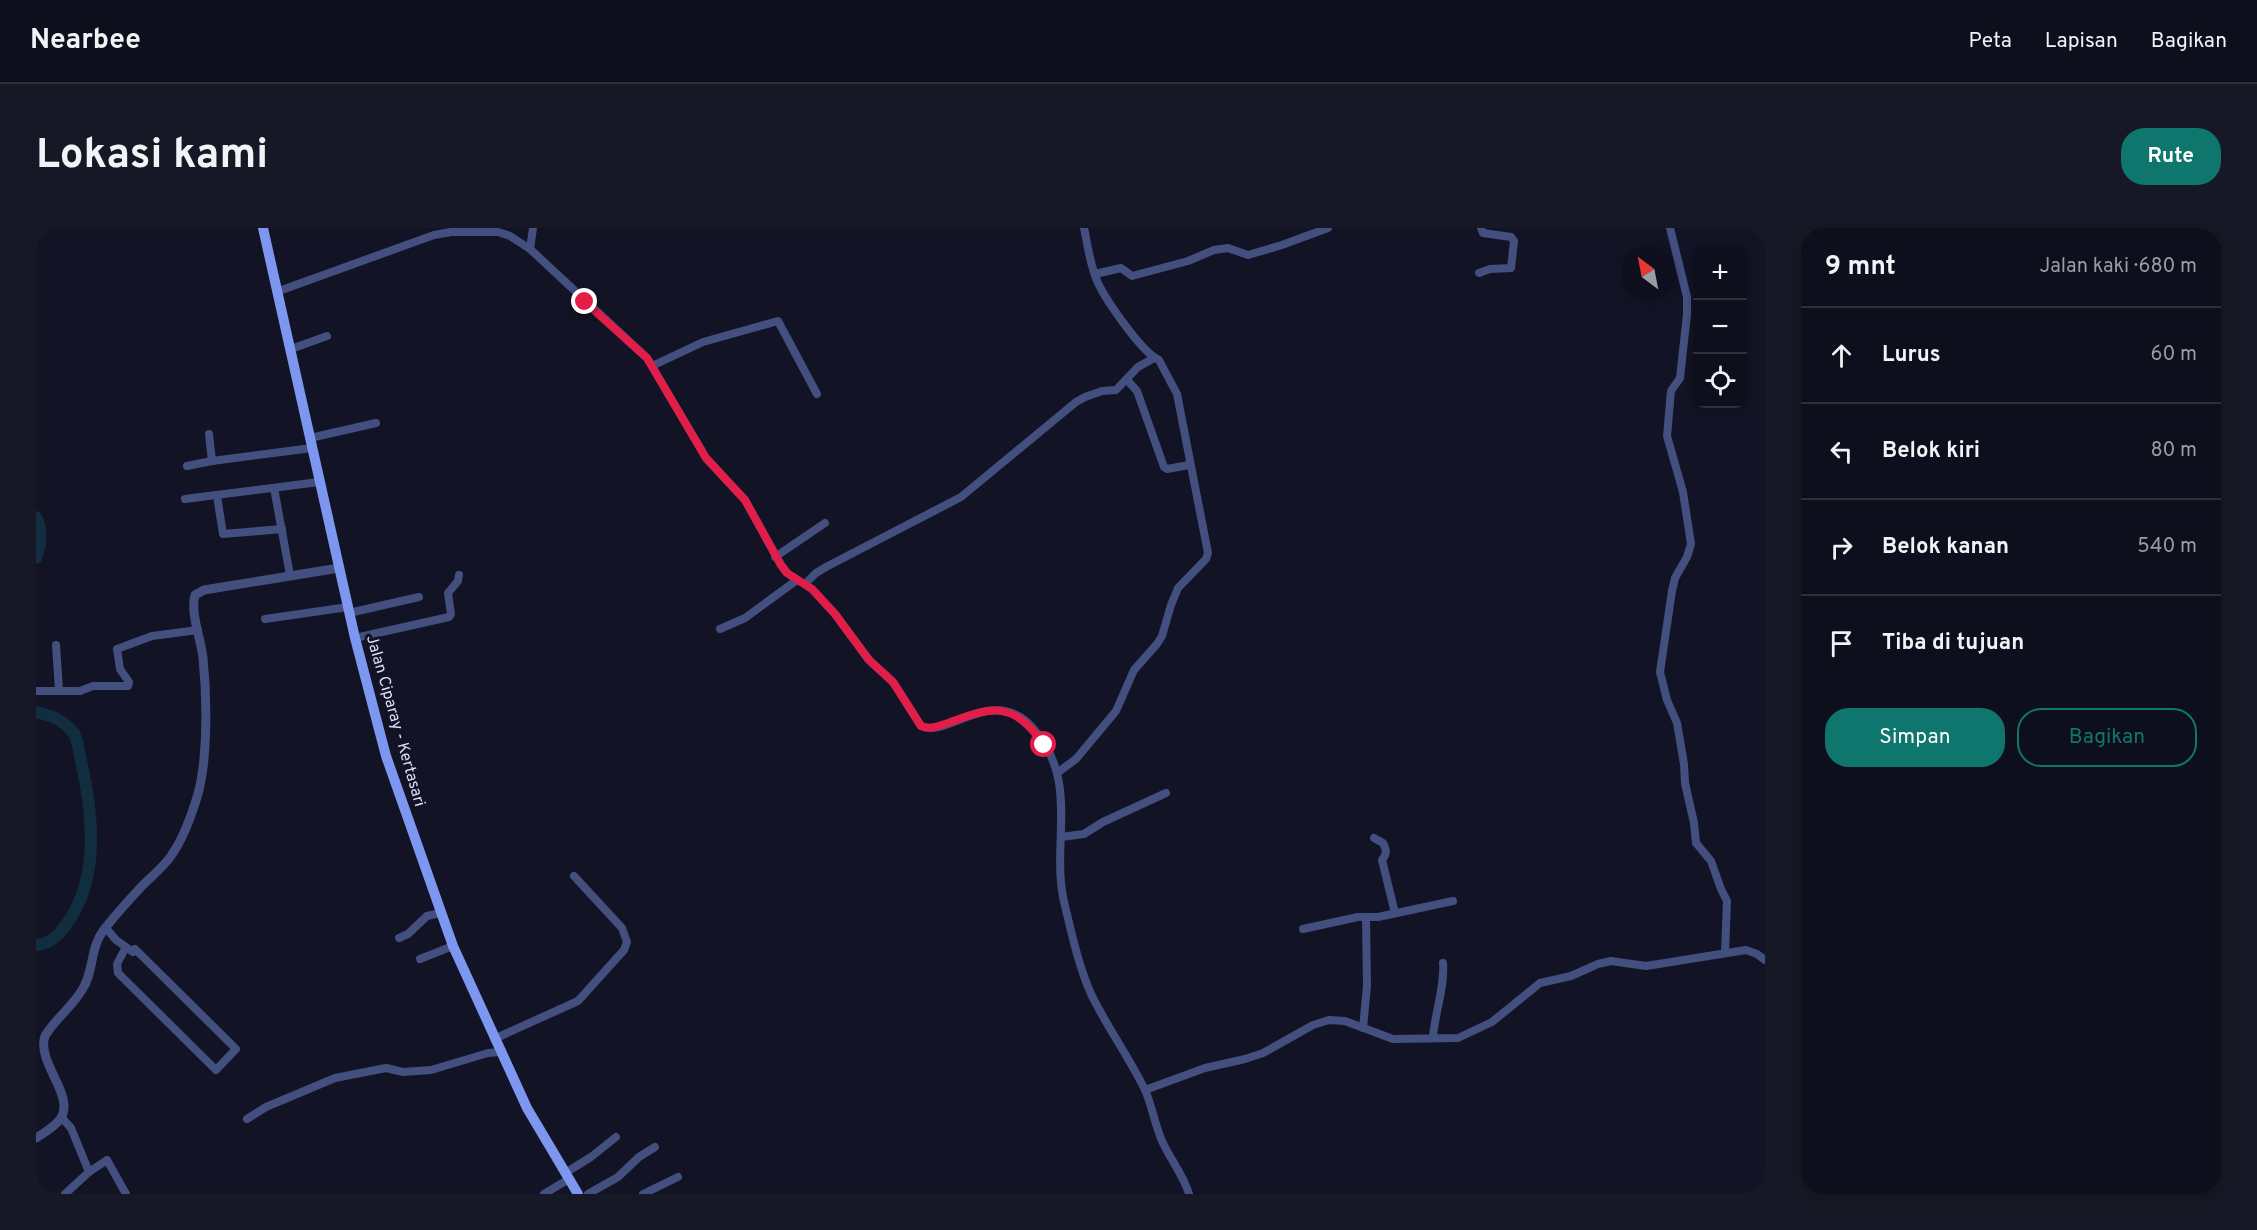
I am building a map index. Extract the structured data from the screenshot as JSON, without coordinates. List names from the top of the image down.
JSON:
{
  "streets": {
    "main road": ["Jalan Ciparay - Kertasari"]
  },
  "north": "top left",
  "page": {
    "header": "Nearbee",
    "nav": ["Peta", "Lapisan", "Bagikan"],
    "buttons": [
      "Rute",
      ["Simpan", "Bagikan"]
    ],
    "title": "Lokasi kami",
    "heading": ["9 mnt", "Jalan kaki · 680 m"],
    "map_buttons": ["+", "−"],
    "list": [
      ["Lurus", "60 m"],
      ["Belok kiri", "80 m"],
      ["Belok kanan", "540 m"],
      "Tiba di tujuan"
    ]
  }
}
